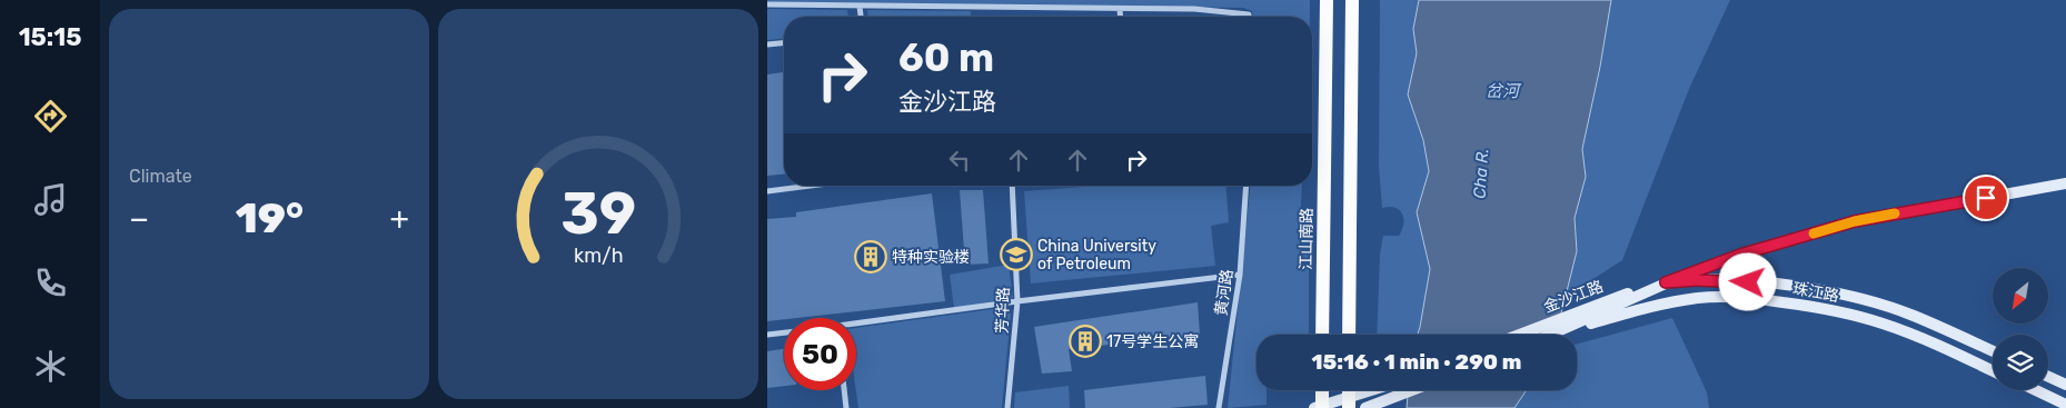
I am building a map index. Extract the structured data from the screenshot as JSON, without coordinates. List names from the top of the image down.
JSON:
{
  "streets": {
    "main road": ["江山南路", "珠江路", "金沙江路"],
    "street": ["黄河路", "芳华路"]
  },
  "crossings": [
    ["珠江路", "金沙江路"]
  ],
  "water": ["岔河", "Cha R."],
  "places": {
    "school or university": ["China University of Petroleum"],
    "building": ["特种实验楼", "17号学生公寓"]
  },
  "north": "bottom left",
  "page": {
    "tabs": "15:15",
    "tile": "Climate",
    "turn": ["60 m", "金沙江路"],
    "heat": ["−", "19°", "+"],
    "limit": "50",
    "trip": "15:16 · 1 min · 290 m",
    "gauge": ["39", "km/h"]
  }
}
